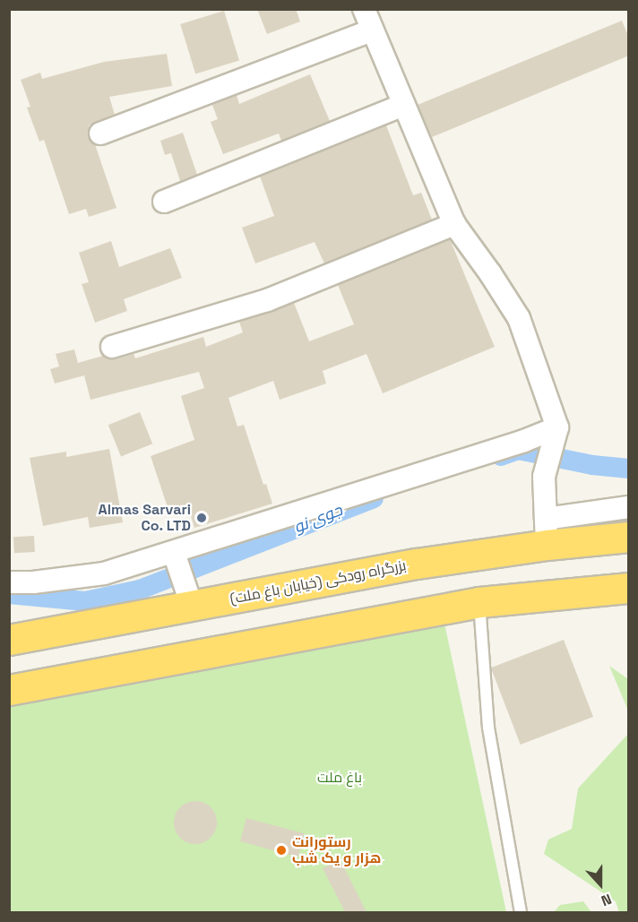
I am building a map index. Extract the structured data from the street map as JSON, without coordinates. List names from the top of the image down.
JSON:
{
  "streets": {
    "highway": ["بزرگراه رودکی (خیابان باغ ملت)"]
  },
  "water": ["جوی نو"],
  "parks": ["باغ ملت"],
  "places": ["Almas Sarvari Co. LTD", "رستورانت هزار و یک شب"],
  "north": "bottom"
}
